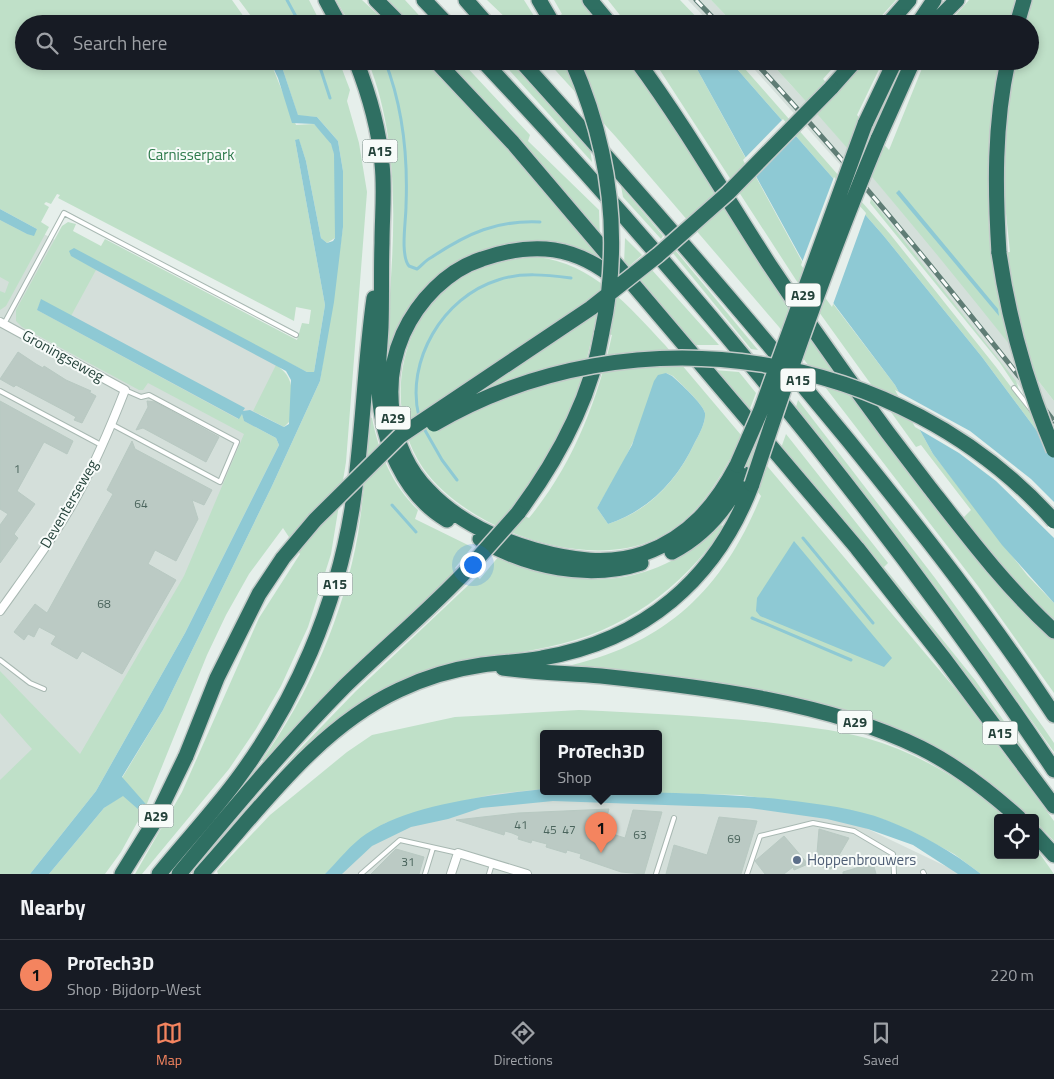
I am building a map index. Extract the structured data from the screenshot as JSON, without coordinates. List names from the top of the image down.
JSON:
{
  "streets": {
    "highway": ["A15", "A29"],
    "street": ["Groningseweg", "Deventerseweg"]
  },
  "crossings": [
    ["A15", "A29"],
    ["Groningseweg", "Deventerseweg"]
  ],
  "parks": ["Carnisserpark"],
  "places": ["Hoppenbrouwers"],
  "house_numbers": [
    "1",
    "64",
    "68",
    "41",
    "45",
    "47",
    "63",
    "69",
    "31"
  ],
  "page": {
    "search": "Search here",
    "popup": ["ProTech3D", "Shop"],
    "pins": "1",
    "heading": "Nearby",
    "list": [
      {
        "mark": "1",
        "name": "ProTech3D",
        "note": "Shop · Bijdorp-West",
        "value": "220 m"
      }
    ],
    "nav": ["Map", "Directions", "Saved"]
  }
}
